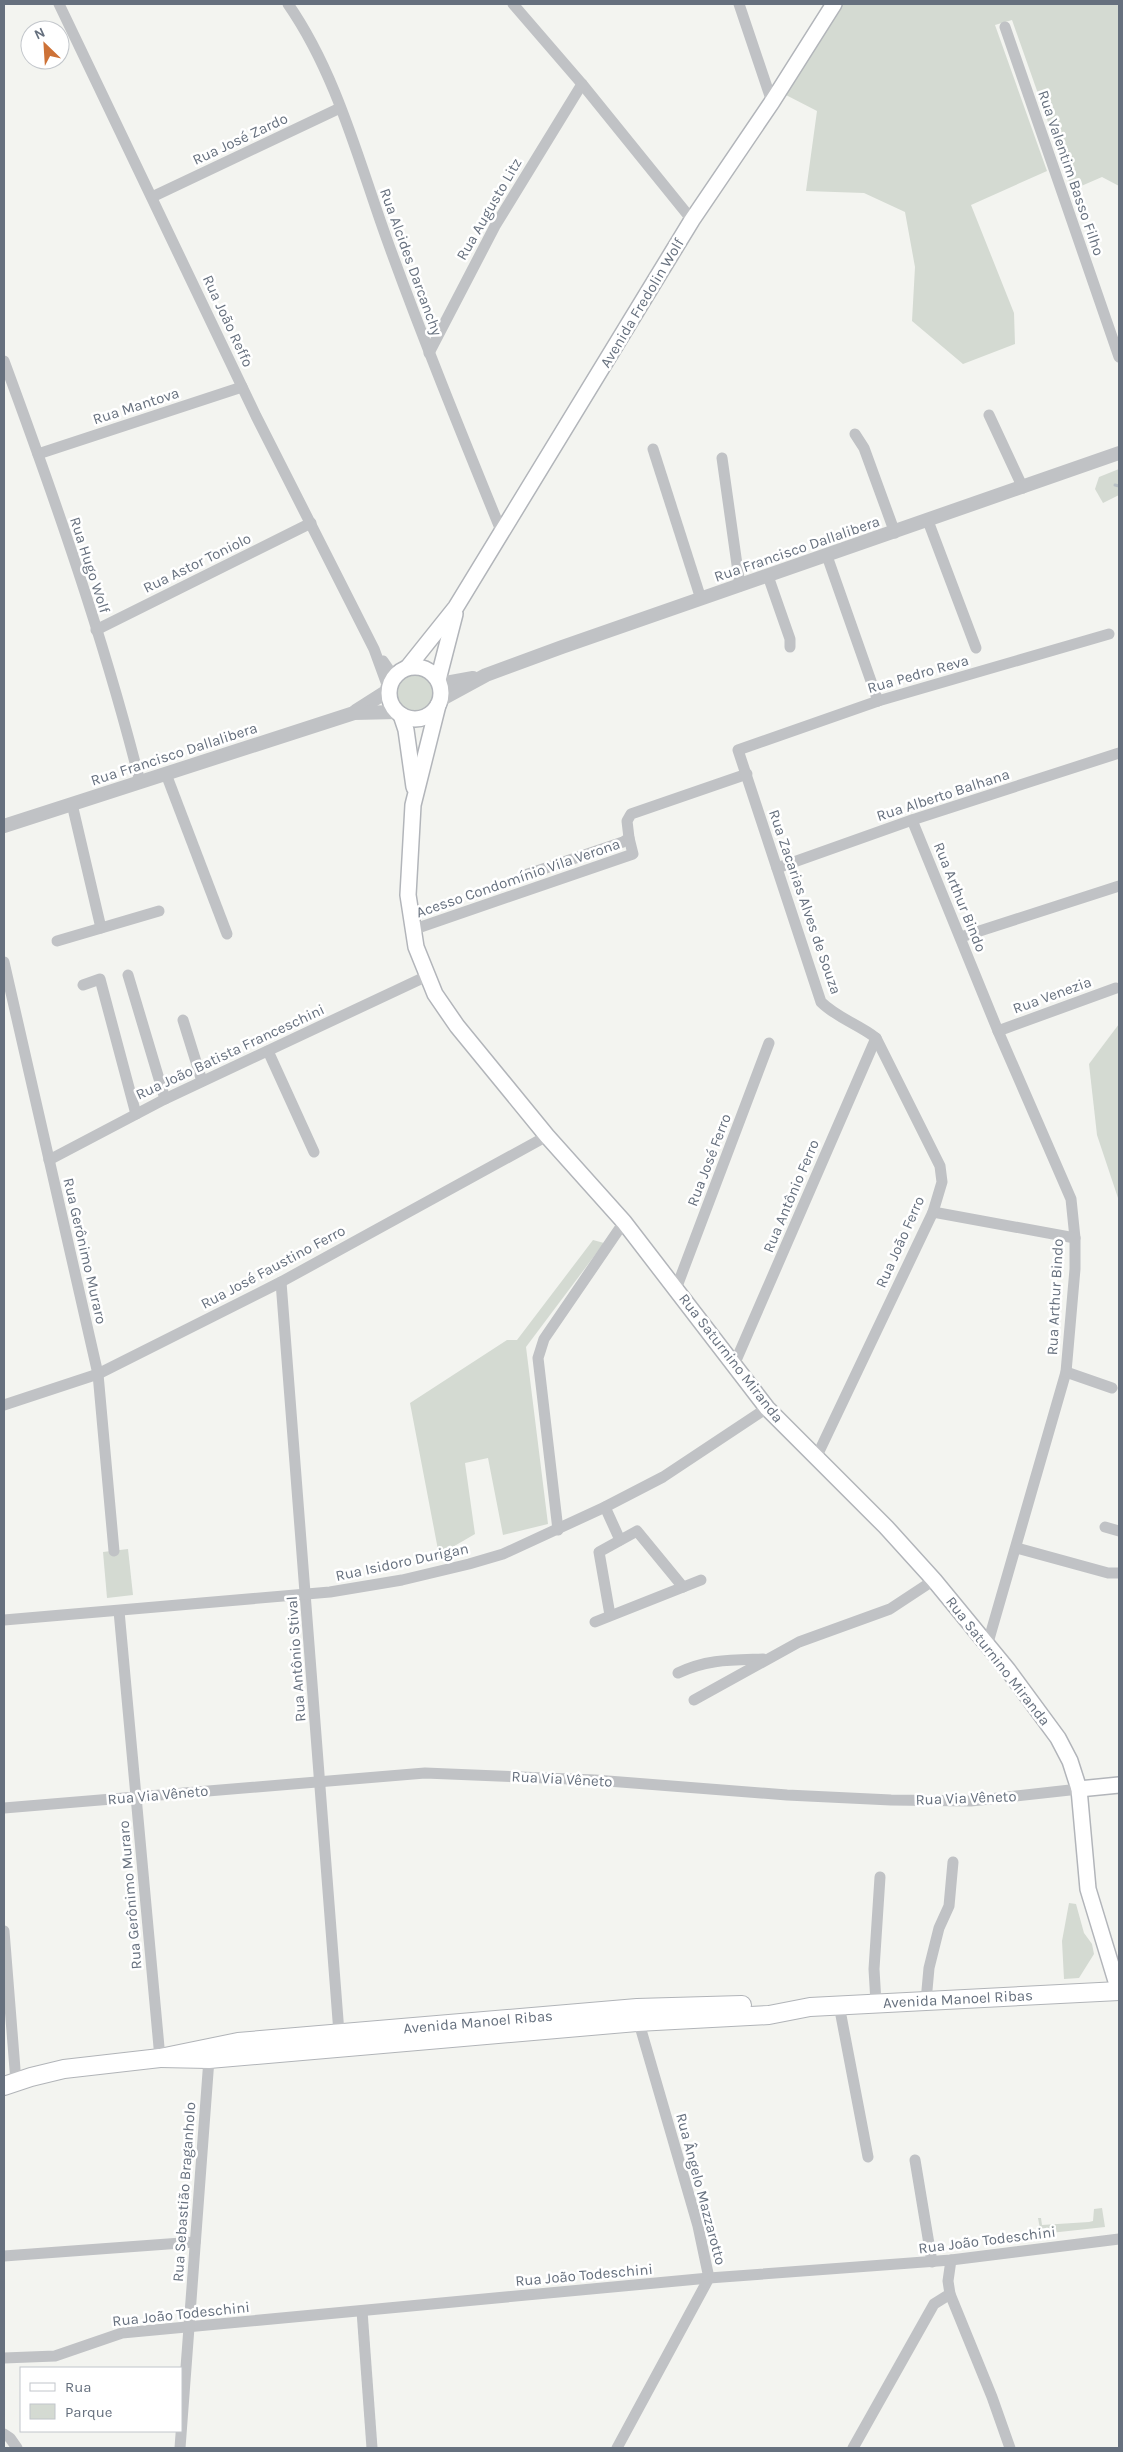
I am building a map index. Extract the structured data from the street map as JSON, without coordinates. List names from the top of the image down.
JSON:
{
  "streets": {
    "main road": [
      "Avenida Fredolin Wolf",
      "Rua Saturnino Miranda",
      "Rua Via Vêneto",
      "Avenida Manoel Ribas"
    ],
    "street": [
      "Rua José Zardo",
      "Rua Valentim Basso Filho",
      "Rua Augusto Litz",
      "Rua Alcides Darcanchy",
      "Rua João Reffo",
      "Rua Mantova",
      "Rua Francisco Dallalibera",
      "Rua Astor Toniolo",
      "Rua Hugo Wolf",
      "Rua Pedro Reva",
      "Rua Alberto Balhana",
      "Acesso Condomínio Vila Verona",
      "Rua Arthur Bindo",
      "Rua Zacarias Alves de Souza",
      "Rua Venezia",
      "Rua João Batista Franceschini",
      "Rua José Ferro",
      "Rua Antônio Ferro",
      "Rua João Ferro",
      "Rua Gerônimo Muraro",
      "Rua José Faustino Ferro",
      "Rua Isidoro Durigan",
      "Rua Antônio Stival",
      "Rua Ângelo Mazzarotto",
      "Rua Sebastião Braganholo",
      "Rua João Todeschini"
    ]
  },
  "crossings": [
    ["Rua José Zardo", "Rua Alcides Darcanchy"],
    ["Rua José Zardo", "Rua João Reffo"],
    ["Rua Augusto Litz", "Rua Alcides Darcanchy"],
    ["Rua Alcides Darcanchy", "Avenida Fredolin Wolf"],
    ["Avenida Fredolin Wolf", "Rua João Reffo"],
    ["Avenida Fredolin Wolf", "Rua Francisco Dallalibera"],
    ["Avenida Fredolin Wolf", "Rua Saturnino Miranda"],
    ["Rua João Reffo", "Rua Mantova"],
    ["Rua João Reffo", "Rua Francisco Dallalibera"],
    ["Rua João Reffo", "Rua Astor Toniolo"],
    ["Rua João Reffo", "Rua Saturnino Miranda"],
    ["Rua Mantova", "Rua Hugo Wolf"],
    ["Rua Francisco Dallalibera", "Rua Hugo Wolf"],
    ["Rua Francisco Dallalibera", "Rua Saturnino Miranda"],
    ["Rua Astor Toniolo", "Rua Hugo Wolf"],
    ["Rua Pedro Reva", "Rua Zacarias Alves de Souza"],
    ["Rua Alberto Balhana", "Rua Arthur Bindo"],
    ["Rua Alberto Balhana", "Rua Zacarias Alves de Souza"],
    ["Acesso Condomínio Vila Verona", "Rua Saturnino Miranda"],
    ["Rua Arthur Bindo", "Rua Venezia"],
    ["Rua Arthur Bindo", "Rua Saturnino Miranda"],
    ["Rua Zacarias Alves de Souza", "Rua Antônio Ferro"],
    ["Rua Zacarias Alves de Souza", "Rua João Ferro"],
    ["Rua João Batista Franceschini", "Rua Gerônimo Muraro"],
    ["Rua João Batista Franceschini", "Rua Saturnino Miranda"],
    ["Rua José Ferro", "Rua Saturnino Miranda"],
    ["Rua Antônio Ferro", "Rua João Ferro"],
    ["Rua Antônio Ferro", "Rua Saturnino Miranda"],
    ["Rua João Ferro", "Rua Saturnino Miranda"],
    ["Rua Gerônimo Muraro", "Rua José Faustino Ferro"],
    ["Rua Gerônimo Muraro", "Rua Isidoro Durigan"],
    ["Rua Gerônimo Muraro", "Rua Via Vêneto"],
    ["Rua Gerônimo Muraro", "Avenida Manoel Ribas"],
    ["Rua José Faustino Ferro", "Rua Saturnino Miranda"],
    ["Rua José Faustino Ferro", "Rua Antônio Stival"],
    ["Rua Saturnino Miranda", "Rua Isidoro Durigan"],
    ["Rua Saturnino Miranda", "Rua Via Vêneto"],
    ["Rua Saturnino Miranda", "Avenida Manoel Ribas"],
    ["Rua Isidoro Durigan", "Rua Antônio Stival"],
    ["Rua Antônio Stival", "Rua Via Vêneto"],
    ["Rua Antônio Stival", "Avenida Manoel Ribas"],
    ["Avenida Manoel Ribas", "Rua Ângelo Mazzarotto"],
    ["Avenida Manoel Ribas", "Rua Sebastião Braganholo"],
    ["Rua Ângelo Mazzarotto", "Rua João Todeschini"],
    ["Rua Sebastião Braganholo", "Rua João Todeschini"]
  ],
  "legend": ["Rua", "Parque"],
  "north": "top left"
}
